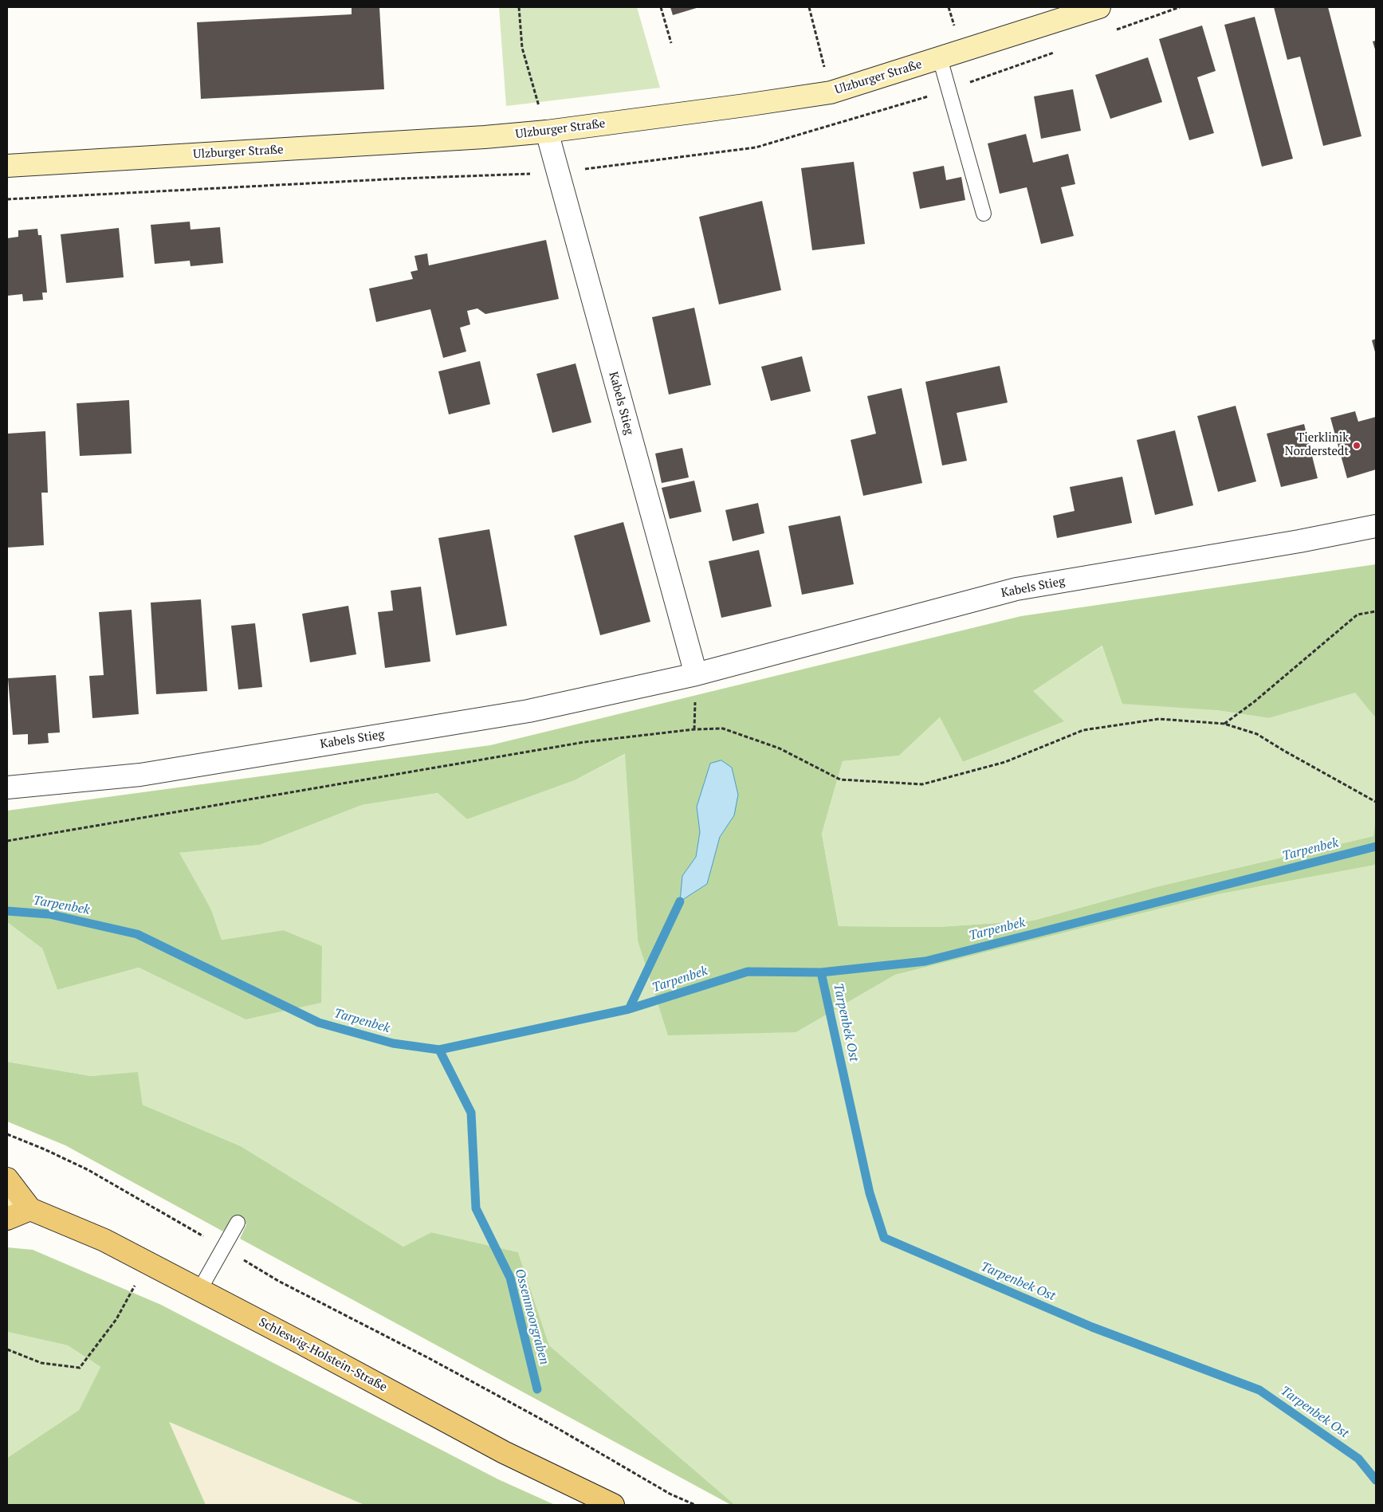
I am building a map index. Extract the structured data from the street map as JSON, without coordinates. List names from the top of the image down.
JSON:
{
  "streets": {
    "main road": ["Ulzburger Straße", "Schleswig-Holstein-Straße"],
    "street": ["Kabels Stieg"]
  },
  "crossings": [
    ["Ulzburger Straße", "Kabels Stieg"]
  ],
  "water": ["Tarpenbek", "Tarpenbek Ost", "Ossenmoorgraben"],
  "places": ["Tierklinik Norderstedt"]
}
